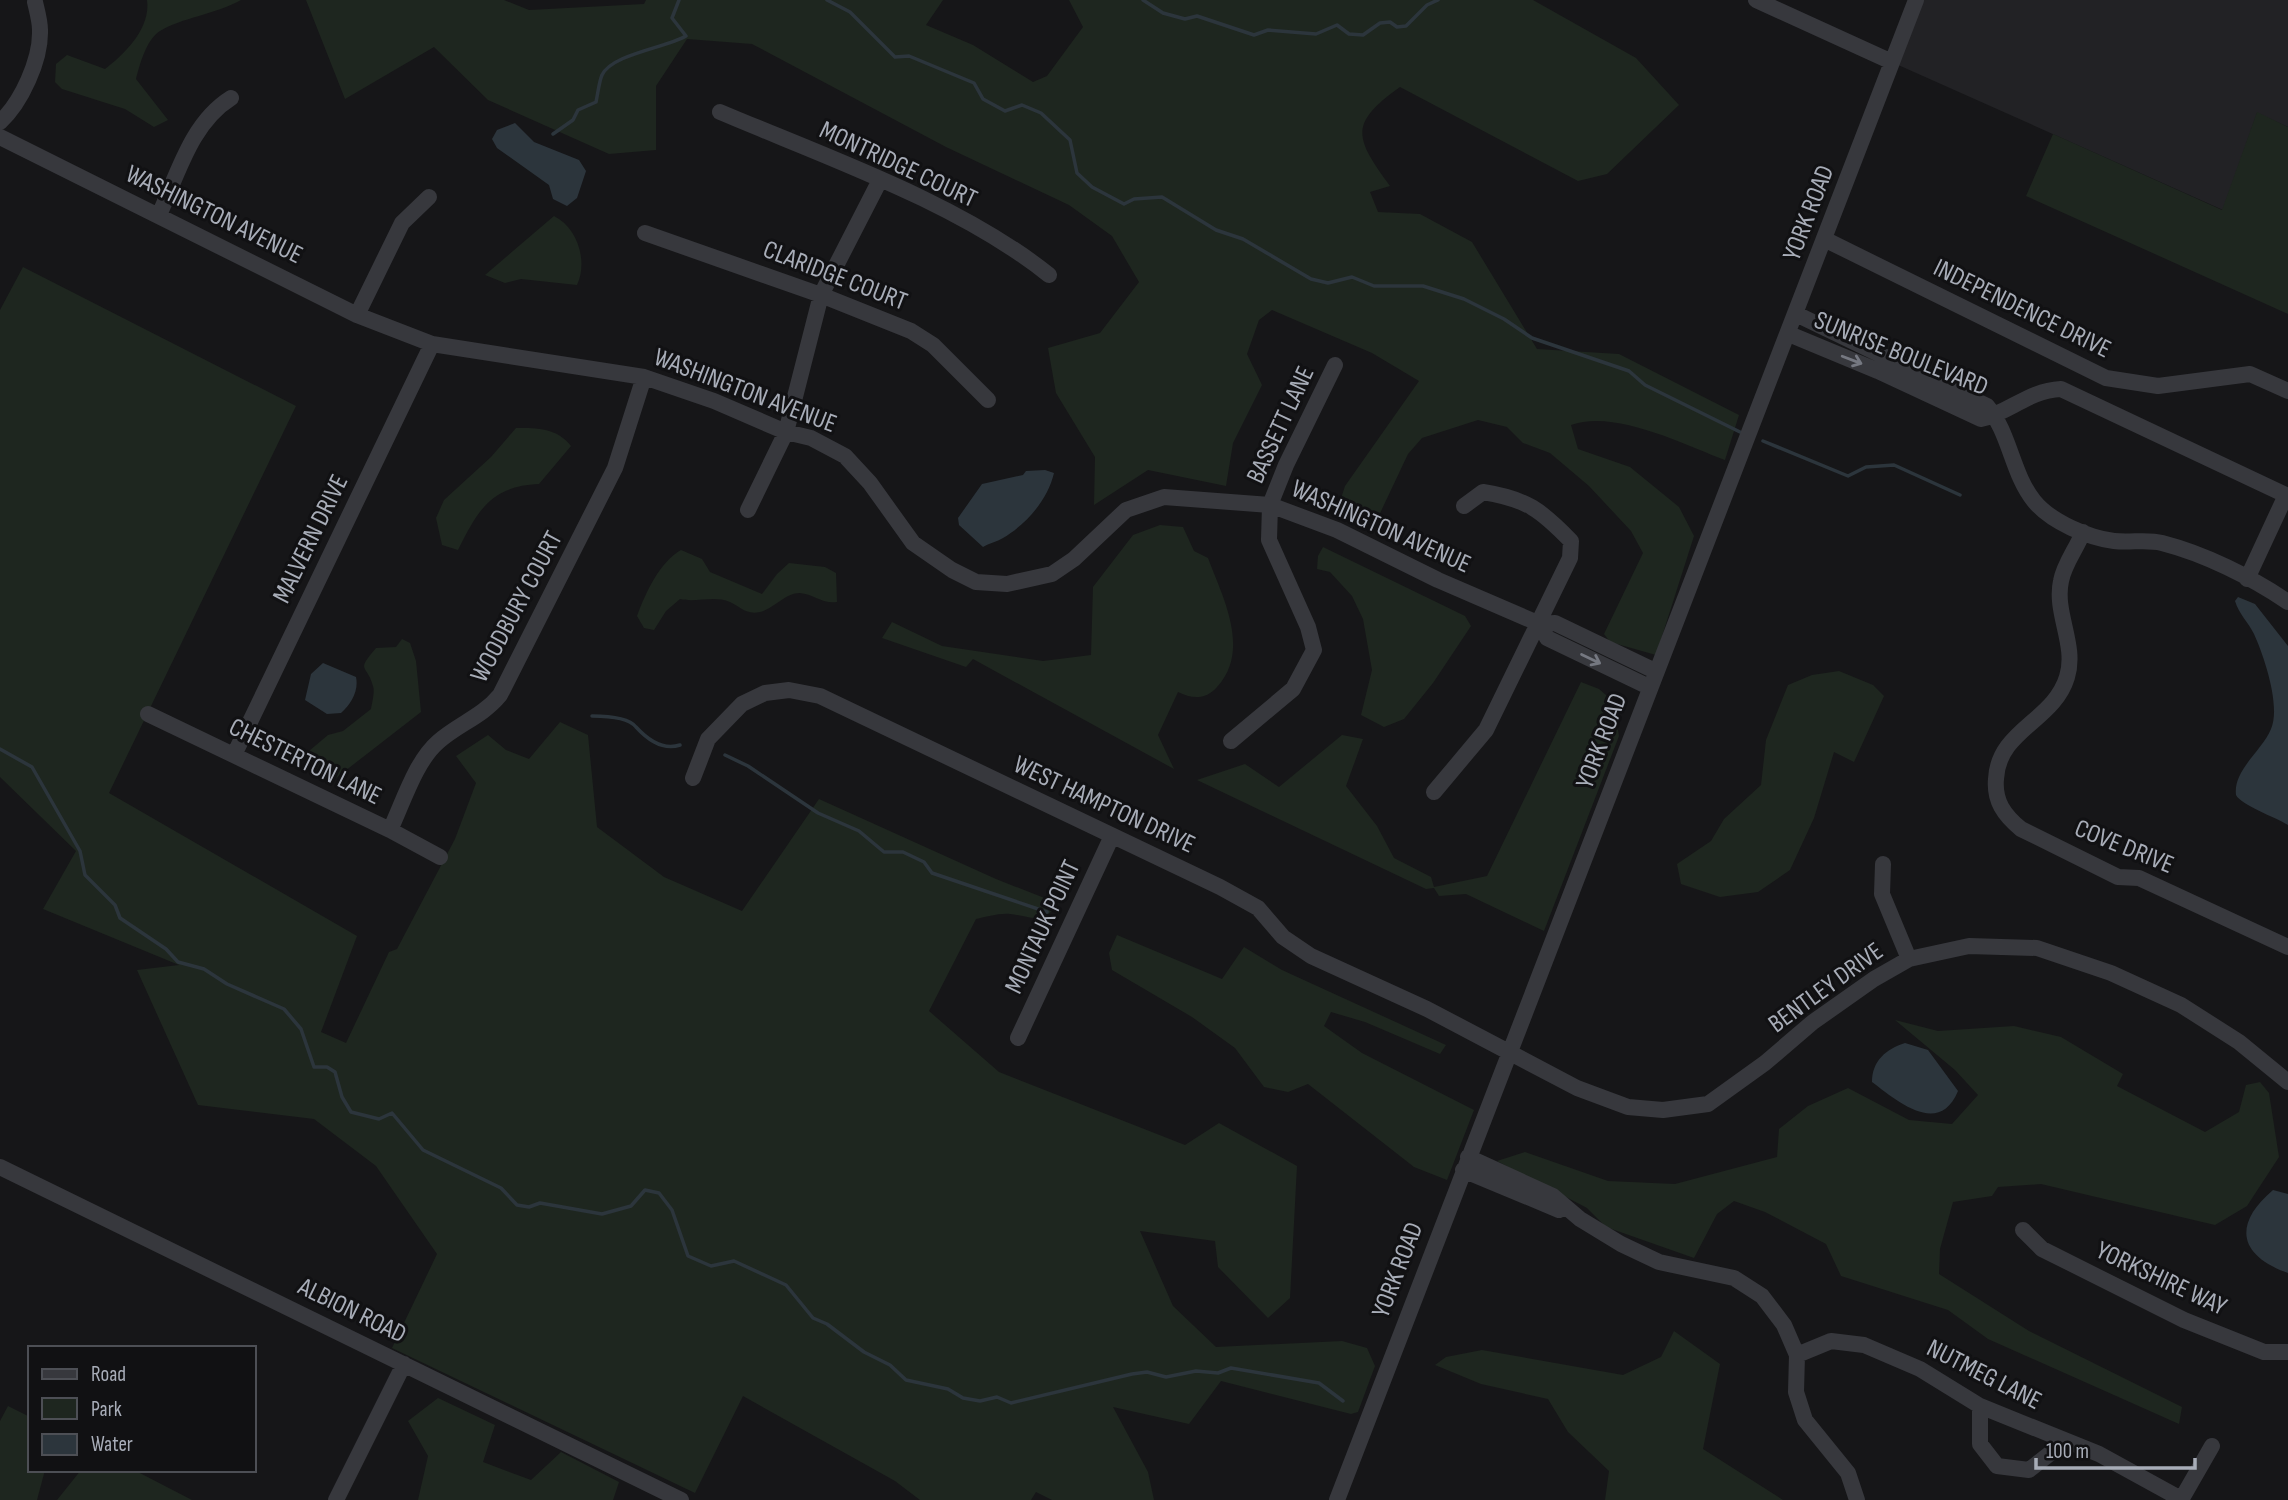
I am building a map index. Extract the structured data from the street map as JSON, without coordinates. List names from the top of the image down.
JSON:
{
  "streets": {
    "street": [
      "MONTRIDGE COURT",
      "YORK ROAD",
      "WASHINGTON AVENUE",
      "CLARIDGE COURT",
      "INDEPENDENCE DRIVE",
      "SUNRISE BOULEVARD",
      "BASSETT LANE",
      "MALVERN DRIVE",
      "WOODBURY COURT",
      "CHESTERTON LANE",
      "WEST HAMPTON DRIVE",
      "COVE DRIVE",
      "MONTAUK POINT",
      "BENTLEY DRIVE",
      "YORKSHIRE WAY",
      "ALBION ROAD",
      "NUTMEG LANE"
    ]
  },
  "crossings": [
    ["YORK ROAD", "WASHINGTON AVENUE"],
    ["YORK ROAD", "INDEPENDENCE DRIVE"],
    ["YORK ROAD", "SUNRISE BOULEVARD"],
    ["YORK ROAD", "WEST HAMPTON DRIVE"],
    ["YORK ROAD", "BENTLEY DRIVE"],
    ["WASHINGTON AVENUE", "BASSETT LANE"],
    ["WASHINGTON AVENUE", "MALVERN DRIVE"],
    ["WASHINGTON AVENUE", "WOODBURY COURT"],
    ["SUNRISE BOULEVARD", "COVE DRIVE"],
    ["MALVERN DRIVE", "CHESTERTON LANE"],
    ["WOODBURY COURT", "CHESTERTON LANE"],
    ["WEST HAMPTON DRIVE", "MONTAUK POINT"],
    ["WEST HAMPTON DRIVE", "BENTLEY DRIVE"]
  ],
  "legend": ["Road", "Park", "Water"],
  "scale_bar": "100 m"
}
